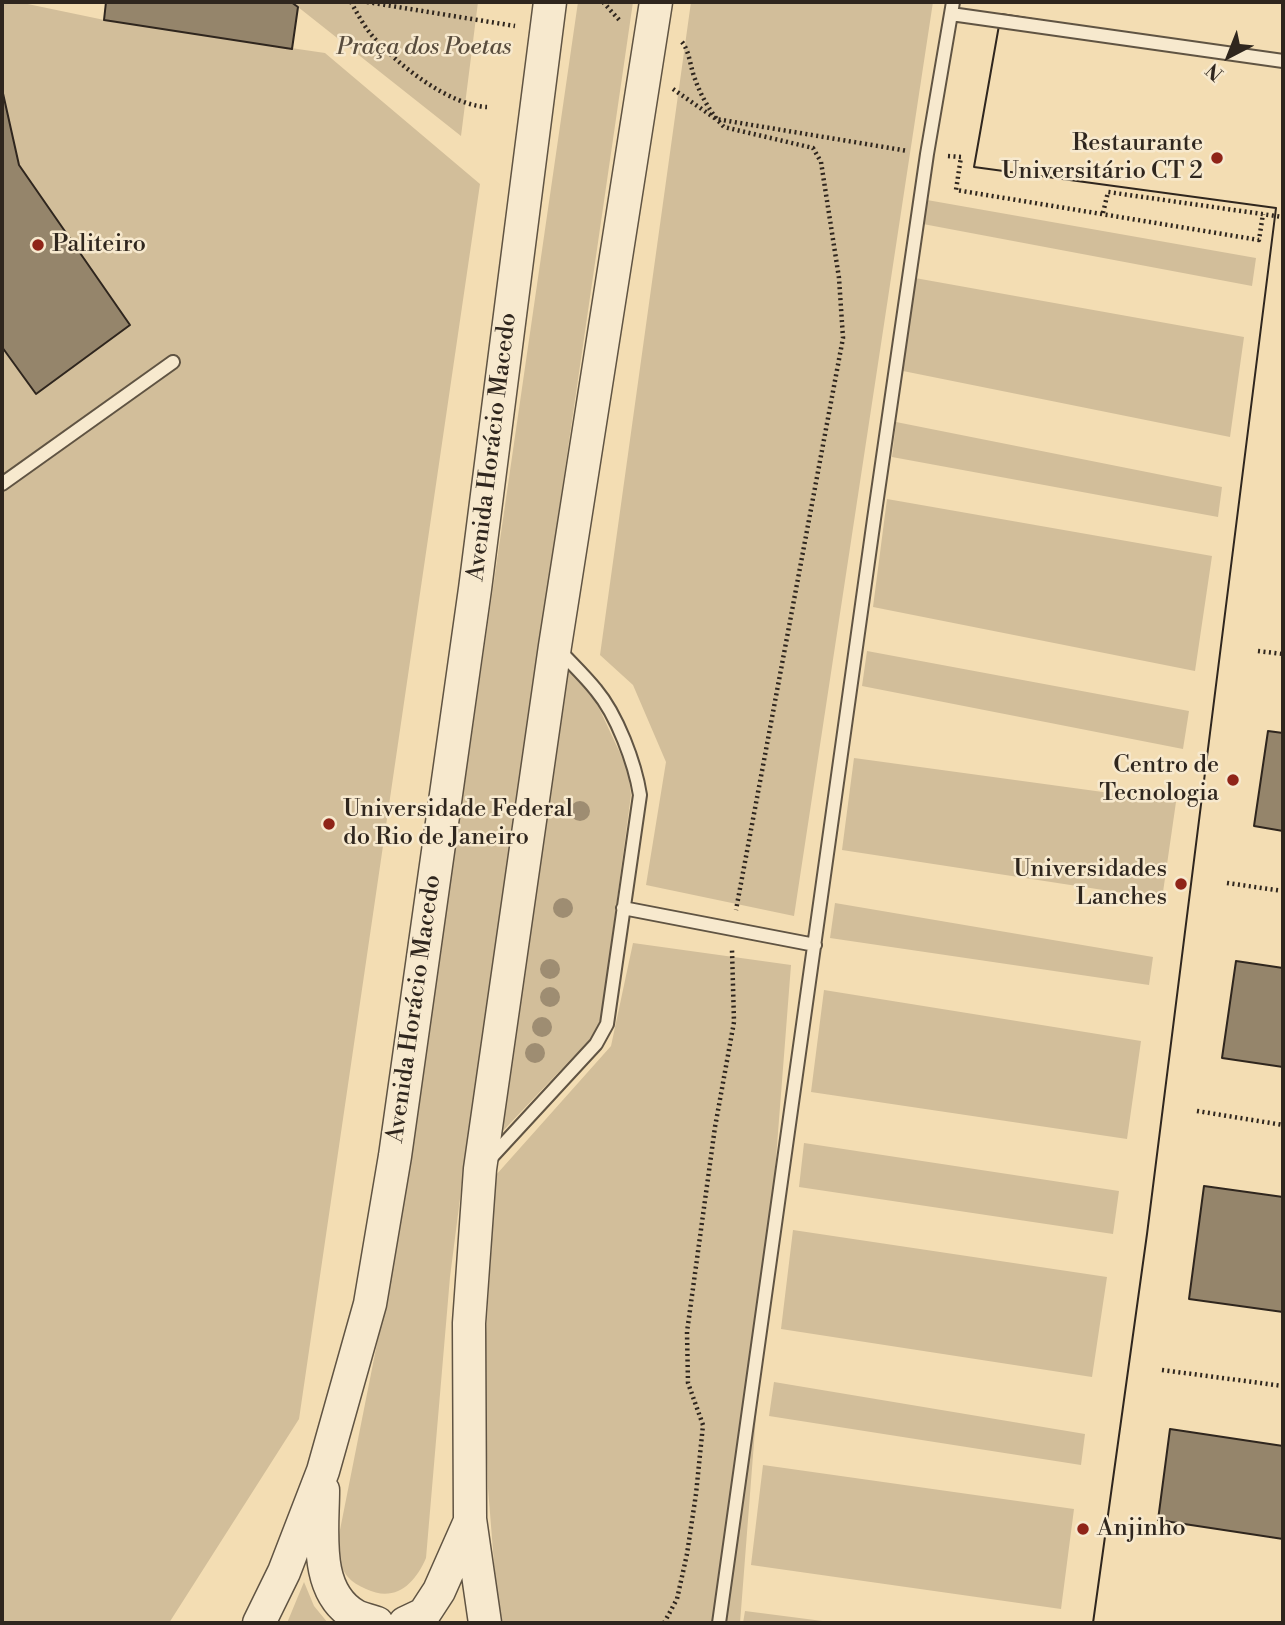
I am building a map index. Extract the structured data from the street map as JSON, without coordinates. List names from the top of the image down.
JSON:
{
  "streets": {
    "street": ["Avenida Horácio Macedo"]
  },
  "parks": ["Praça dos Poetas"],
  "places": [
    "Restaurante Universitário CT 2",
    "Paliteiro",
    "Centro de Tecnologia",
    "Universidade Federal do Rio de Janeiro",
    "Universidades Lanches",
    "Anjinho"
  ],
  "north": "bottom left"
}
